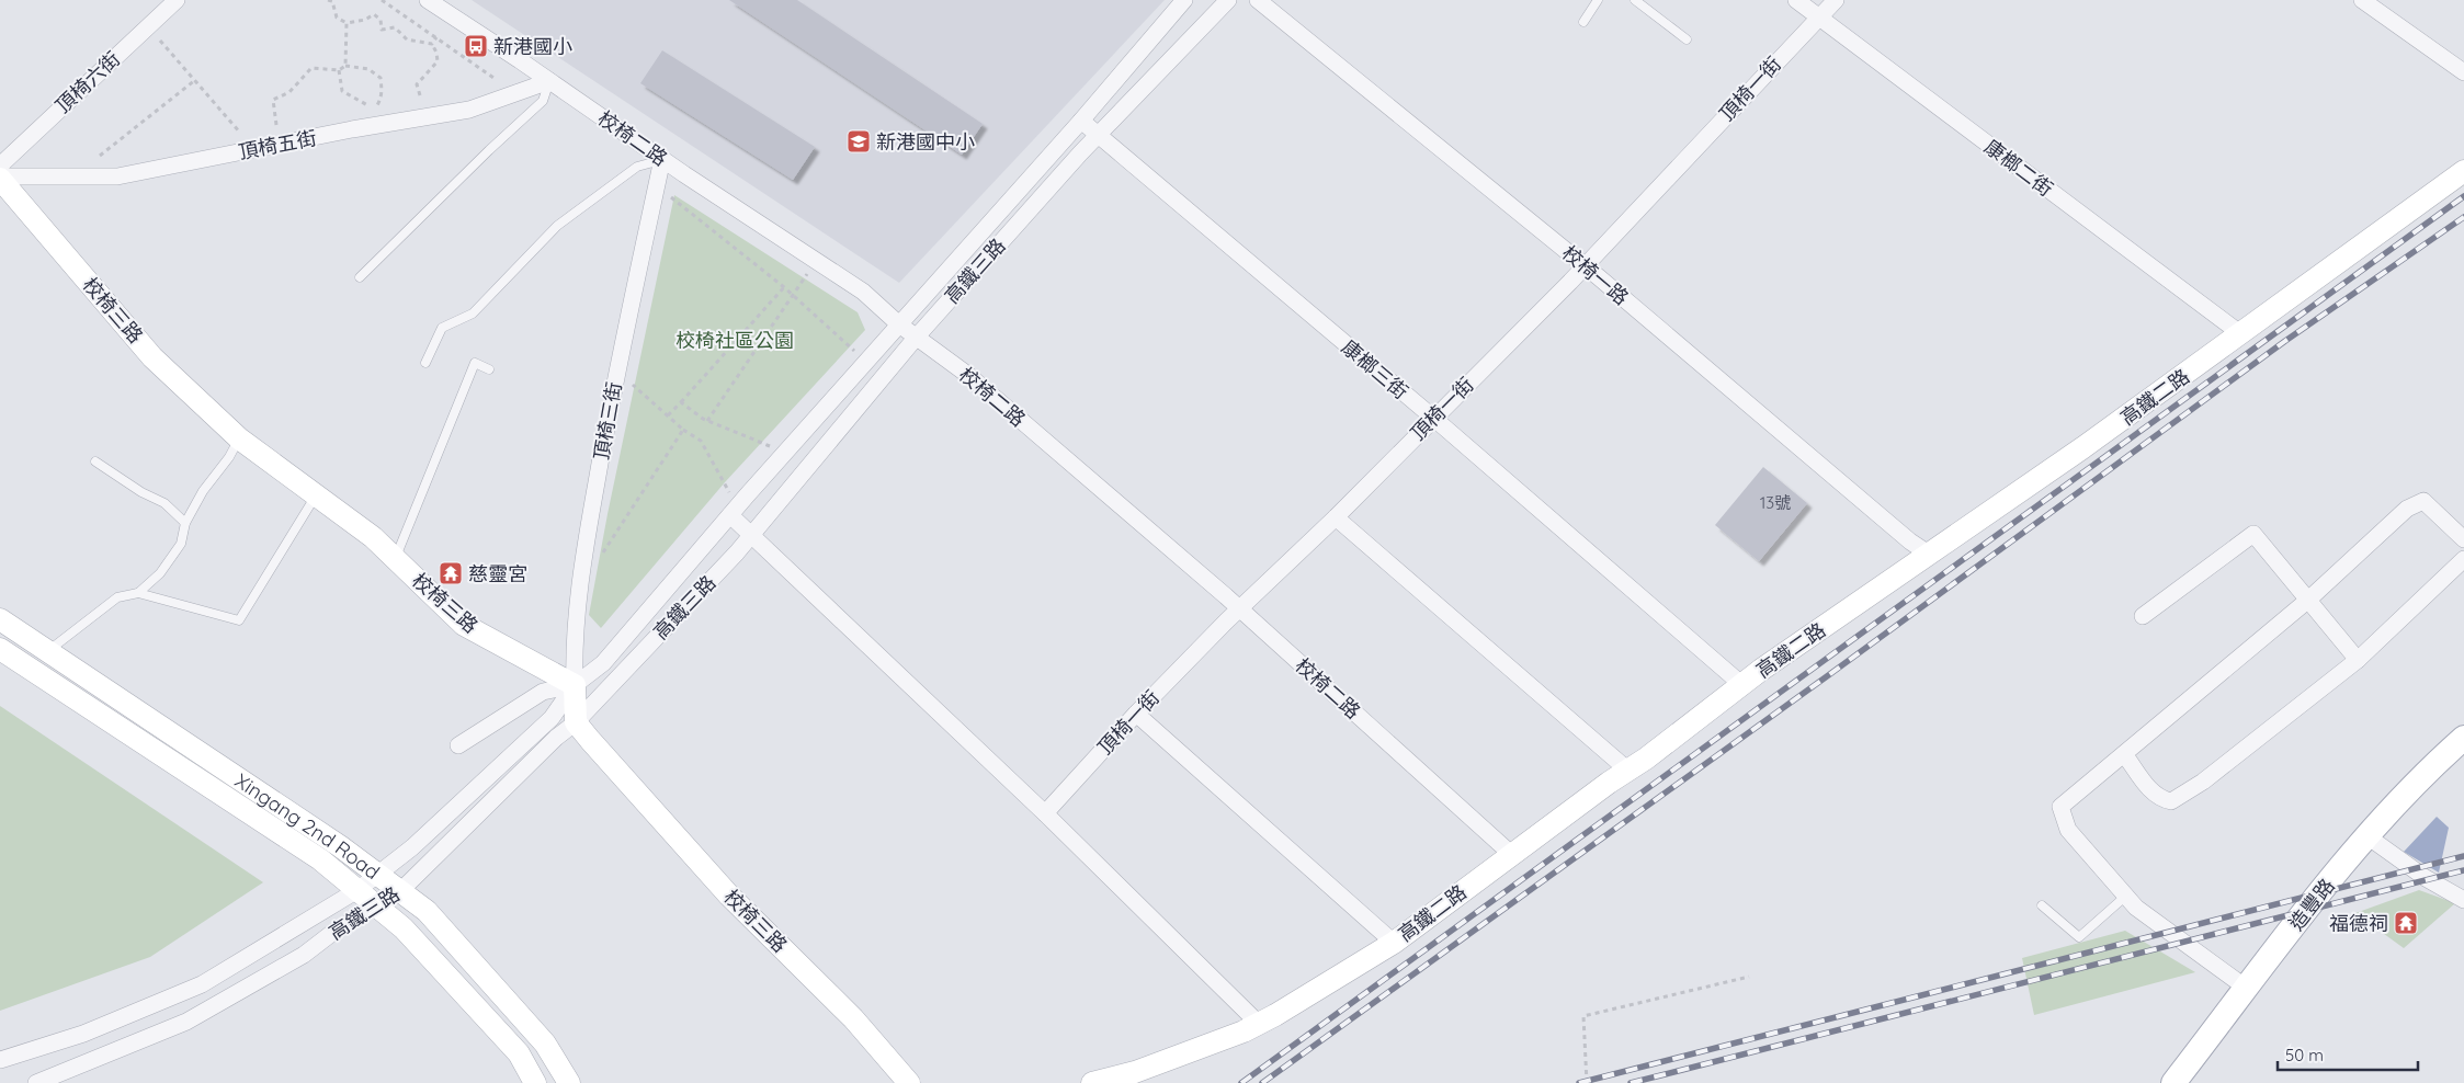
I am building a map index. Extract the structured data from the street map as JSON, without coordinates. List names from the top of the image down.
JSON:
{
  "streets": {
    "main road": ["造豐路"],
    "street": [
      "頂椅六街",
      "頂椅一街",
      "校椅二路",
      "頂椅五街",
      "康榔二街",
      "高鐵三路",
      "校椅一路",
      "校椅三路",
      "康榔三街",
      "高鐵二路",
      "頂椅三街",
      "Xingang 2nd Road"
    ]
  },
  "crossings": [
    ["頂椅一街", "校椅二路"],
    ["頂椅一街", "康榔二街"],
    ["頂椅一街", "校椅一路"],
    ["頂椅一街", "康榔三街"],
    ["校椅二路", "頂椅五街"],
    ["校椅二路", "高鐵三路"],
    ["校椅二路", "高鐵二路"],
    ["校椅二路", "頂椅三街"],
    ["頂椅五街", "校椅三路"],
    ["康榔二街", "高鐵二路"],
    ["高鐵三路", "校椅三路"],
    ["高鐵三路", "康榔三街"],
    ["高鐵三路", "頂椅三街"],
    ["高鐵三路", "Xingang 2nd Road"],
    ["校椅一路", "高鐵二路"],
    ["校椅三路", "頂椅三街"],
    ["康榔三街", "高鐵二路"]
  ],
  "parks": ["校椅社區公園"],
  "places": {
    "bus stop": ["新港國小"],
    "school or university": ["新港國中小"],
    "temple": ["慈靈宮", "福德祠"]
  },
  "house_numbers": ["13號"],
  "scale_bar": "50 m"
}
